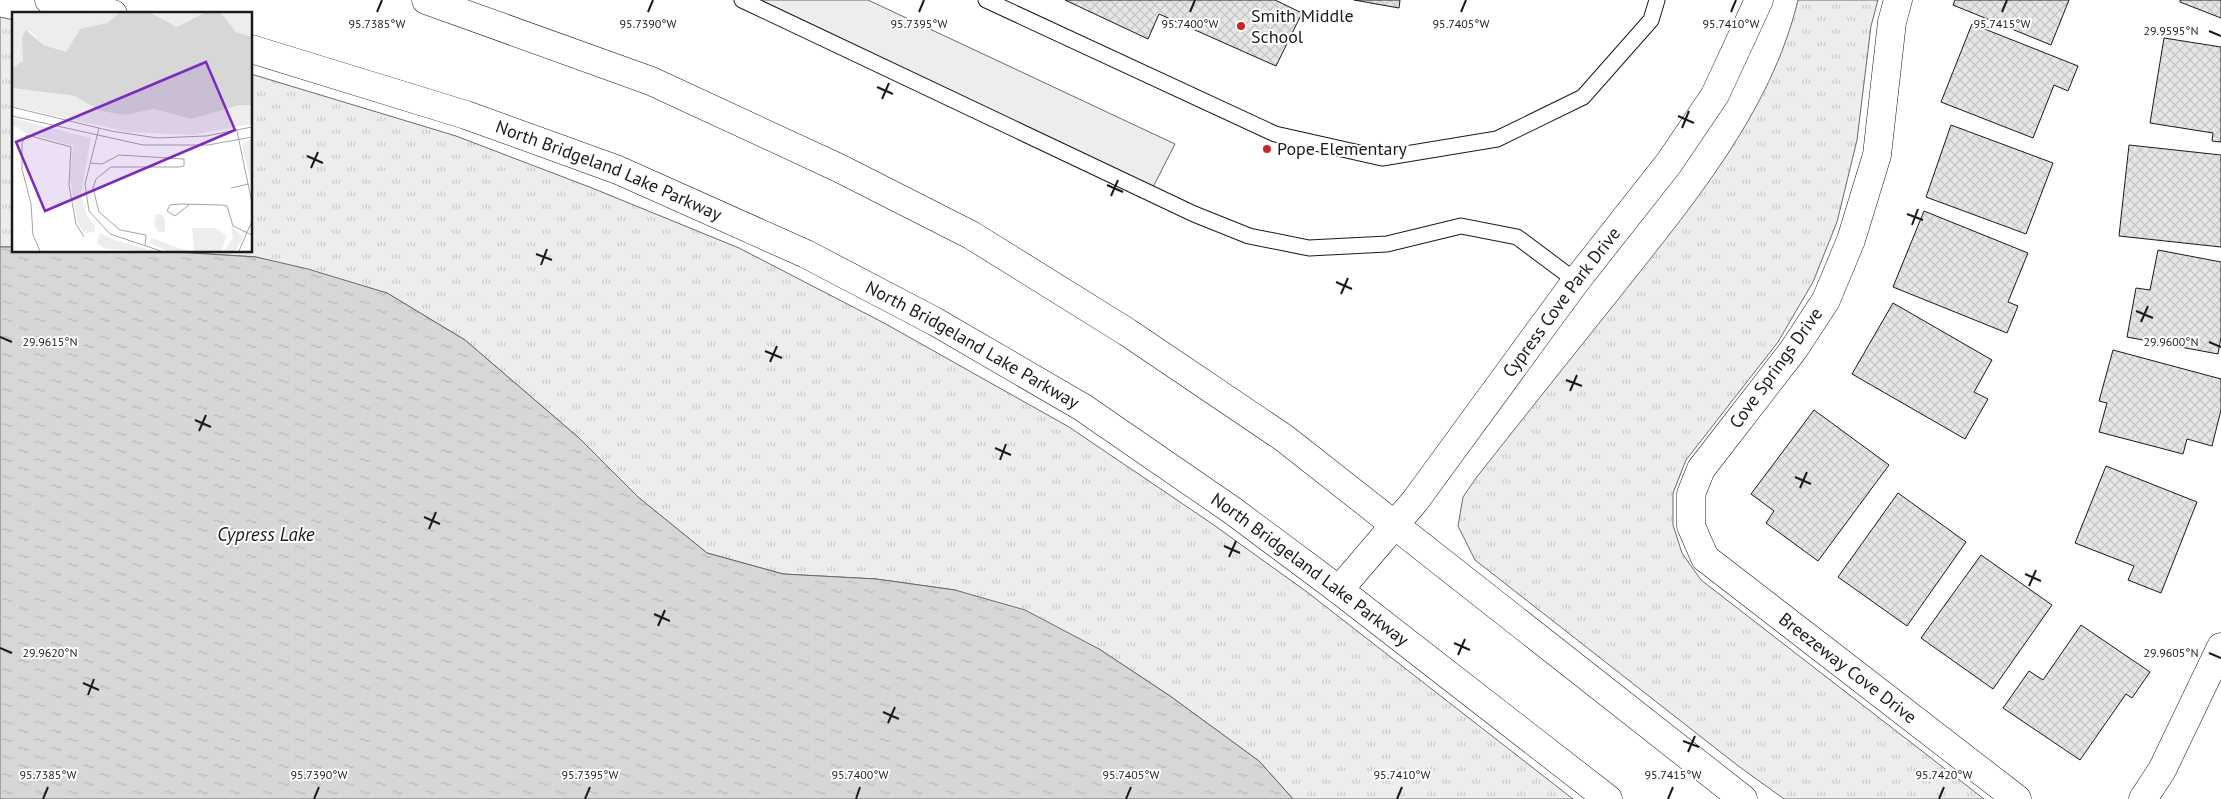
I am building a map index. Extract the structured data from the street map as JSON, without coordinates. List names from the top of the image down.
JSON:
{
  "streets": {
    "main road": [
      "North Bridgeland Lake Parkway",
      "Cypress Cove Park Drive",
      "Cove Springs Drive",
      "Breezeway Cove Drive"
    ]
  },
  "crossings": [
    ["North Bridgeland Lake Parkway", "Cypress Cove Park Drive"],
    ["Cove Springs Drive", "Breezeway Cove Drive"]
  ],
  "water": ["Cypress Lake"],
  "places": ["Smith Middle School", "Pope Elementary"],
  "coordinates": [
    "95.7385°W",
    "95.7390°W",
    "95.7395°W",
    "95.7400°W",
    "95.7405°W",
    "95.7410°W",
    "95.7415°W",
    "29.9595°N",
    "29.9615°N",
    "29.9600°N",
    "29.9620°N",
    "29.9605°N",
    "95.7420°W"
  ]
}
